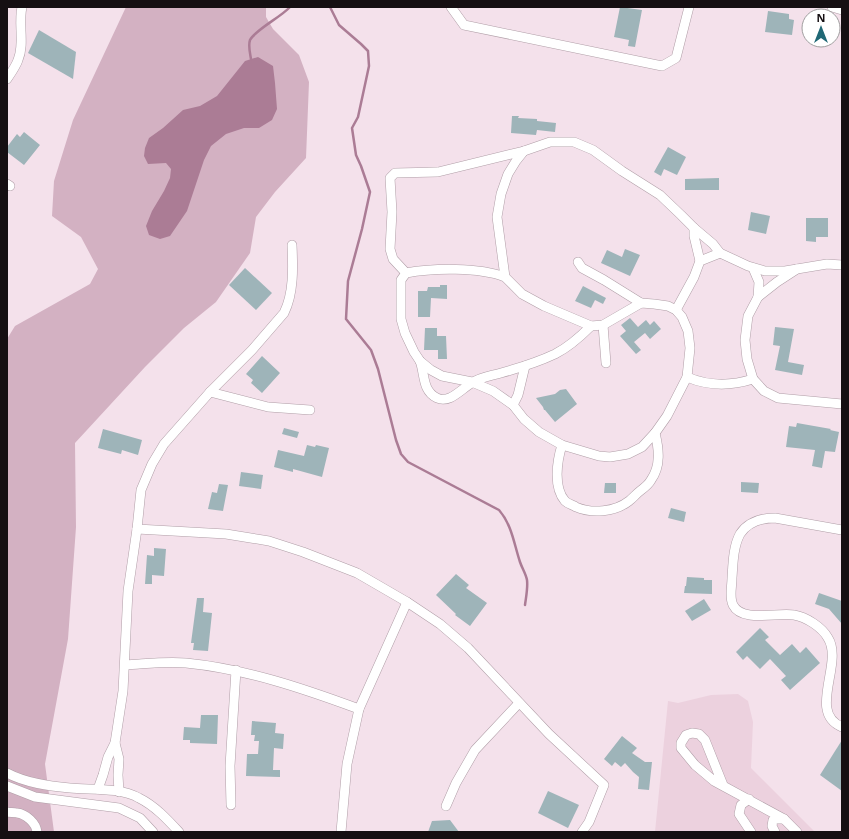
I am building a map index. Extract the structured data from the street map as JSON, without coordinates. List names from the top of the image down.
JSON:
{
  "north": "top"
}
